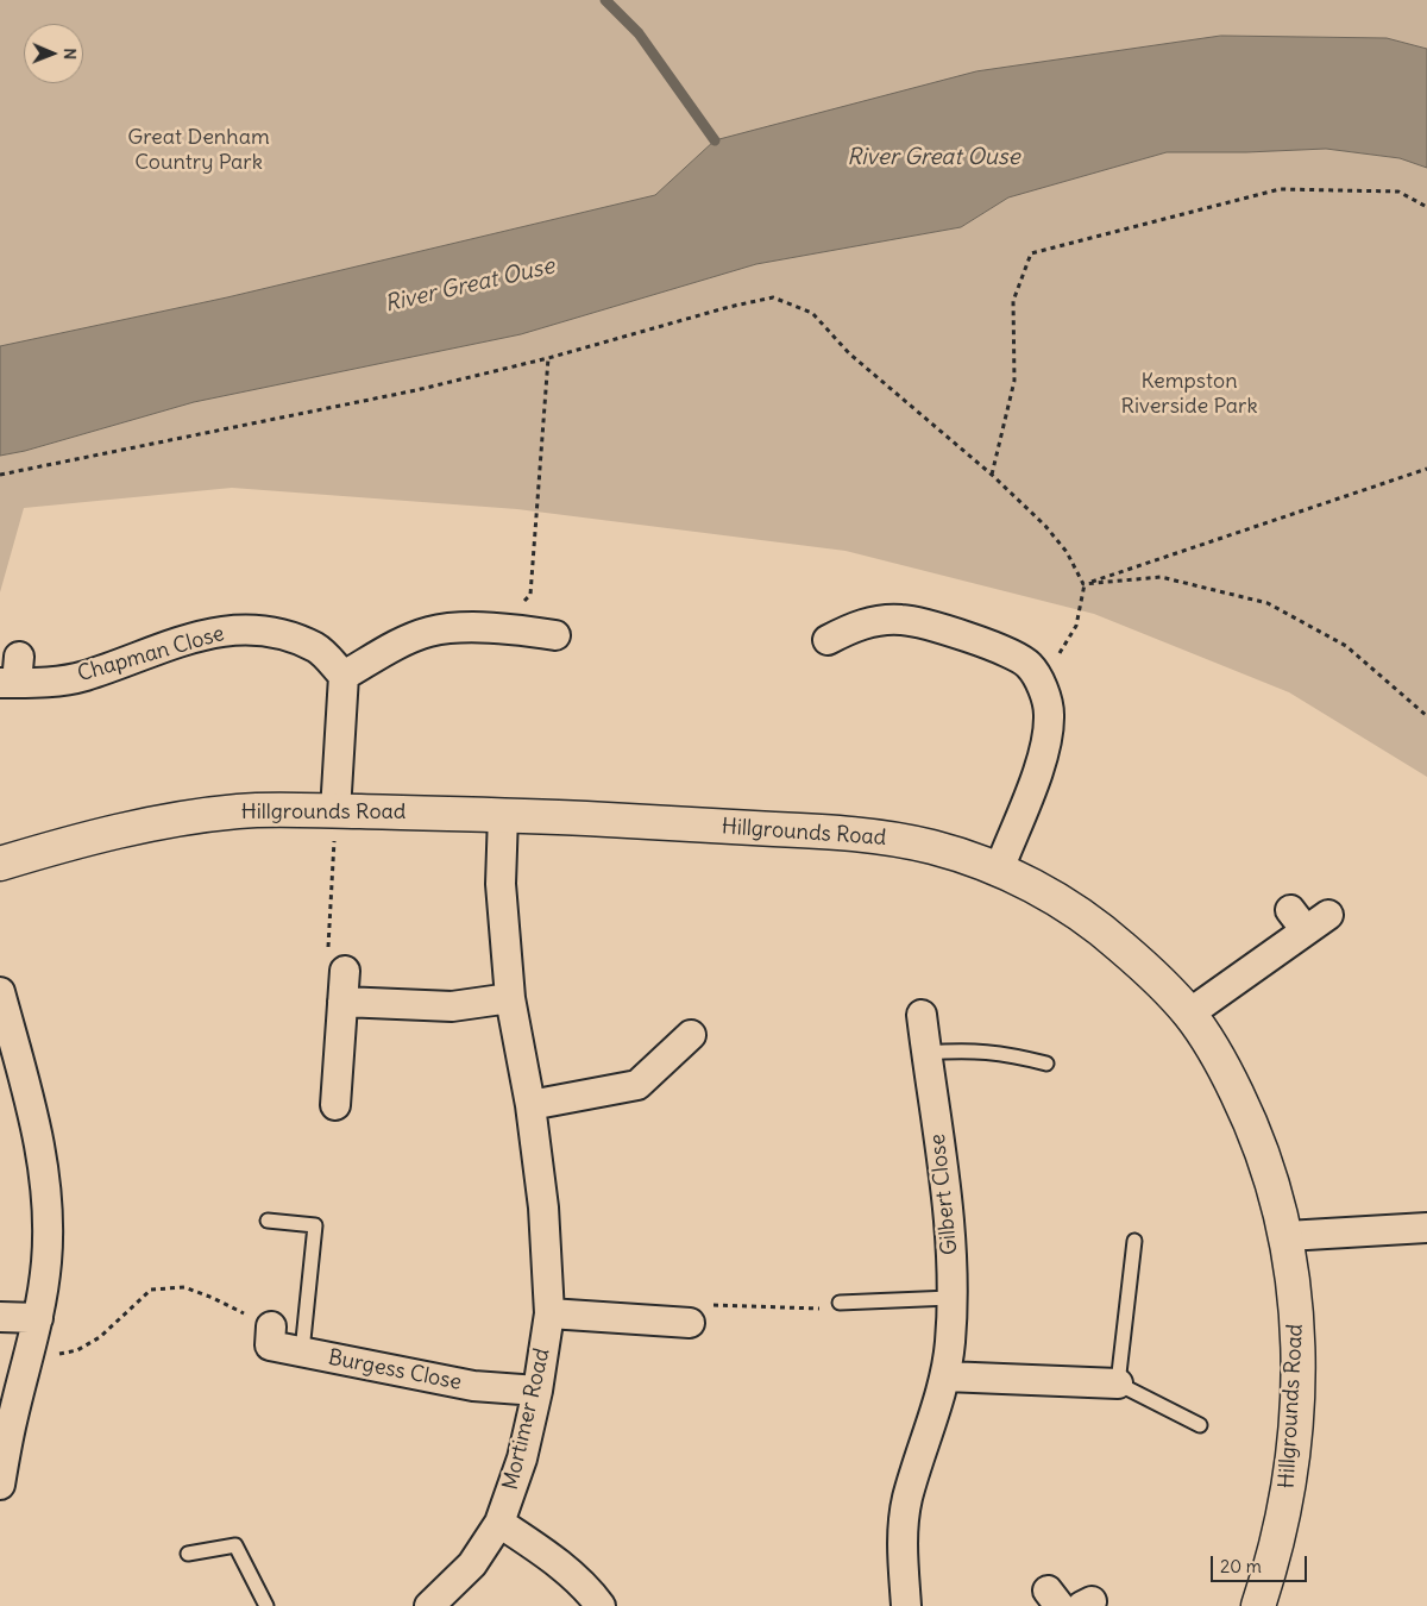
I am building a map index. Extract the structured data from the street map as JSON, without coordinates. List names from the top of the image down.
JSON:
{
  "streets": {
    "street": [
      "Chapman Close",
      "Hillgrounds Road",
      "Gilbert Close",
      "Burgess Close",
      "Mortimer Road"
    ]
  },
  "crossings": [
    ["Hillgrounds Road", "Mortimer Road"],
    ["Burgess Close", "Mortimer Road"]
  ],
  "water": ["River Great Ouse"],
  "parks": ["Great Denham Country Park", "Kempston Riverside Park"],
  "scale_bar": "20 m",
  "north": "right"
}
